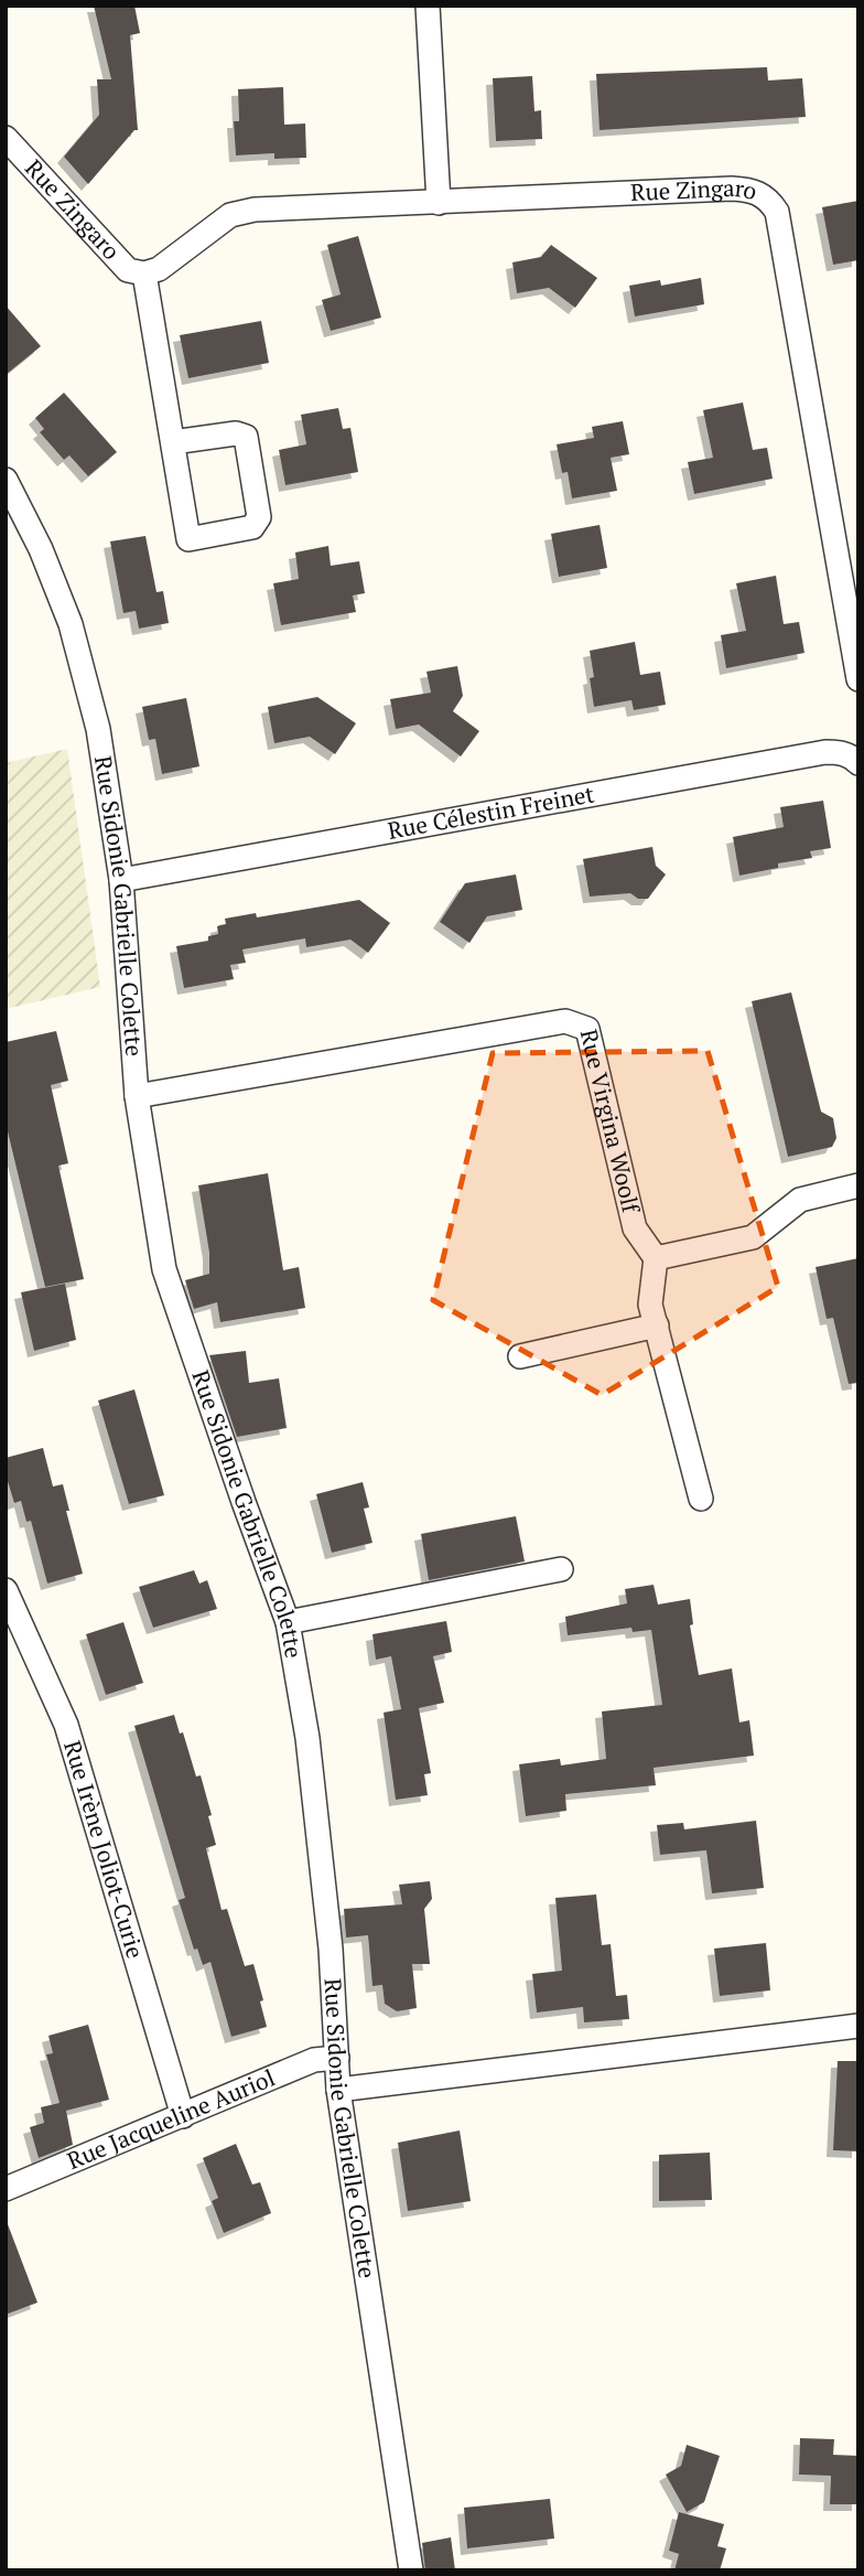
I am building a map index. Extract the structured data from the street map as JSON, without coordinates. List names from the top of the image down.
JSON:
{
  "streets": {
    "street": [
      "Rue Zingaro",
      "Rue Célestin Freinet",
      "Rue Sidonie Gabrielle Colette",
      "Rue Virgina Woolf",
      "Rue Irène Joliot-Curie",
      "Rue Jacqueline Auriol"
    ]
  },
  "crossings": [
    ["Rue Célestin Freinet", "Rue Sidonie Gabrielle Colette"],
    ["Rue Sidonie Gabrielle Colette", "Rue Virgina Woolf"],
    ["Rue Sidonie Gabrielle Colette", "Rue Jacqueline Auriol"],
    ["Rue Irène Joliot-Curie", "Rue Jacqueline Auriol"]
  ]
}
